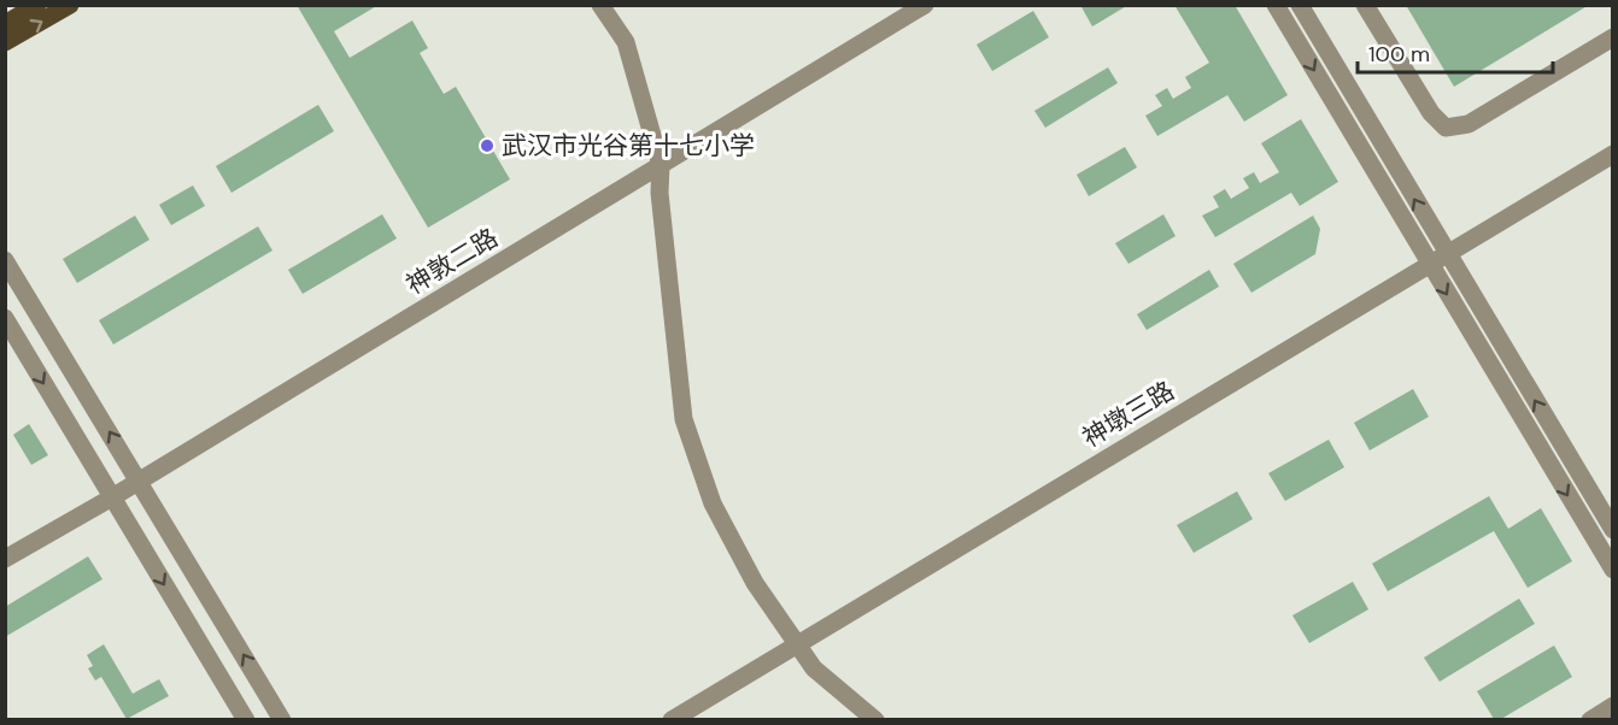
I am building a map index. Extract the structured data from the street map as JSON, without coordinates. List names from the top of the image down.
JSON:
{
  "streets": {
    "street": ["神敦二路", "神墩三路"]
  },
  "places": ["武汉市光谷第十七小学"],
  "scale_bar": "100 m"
}
